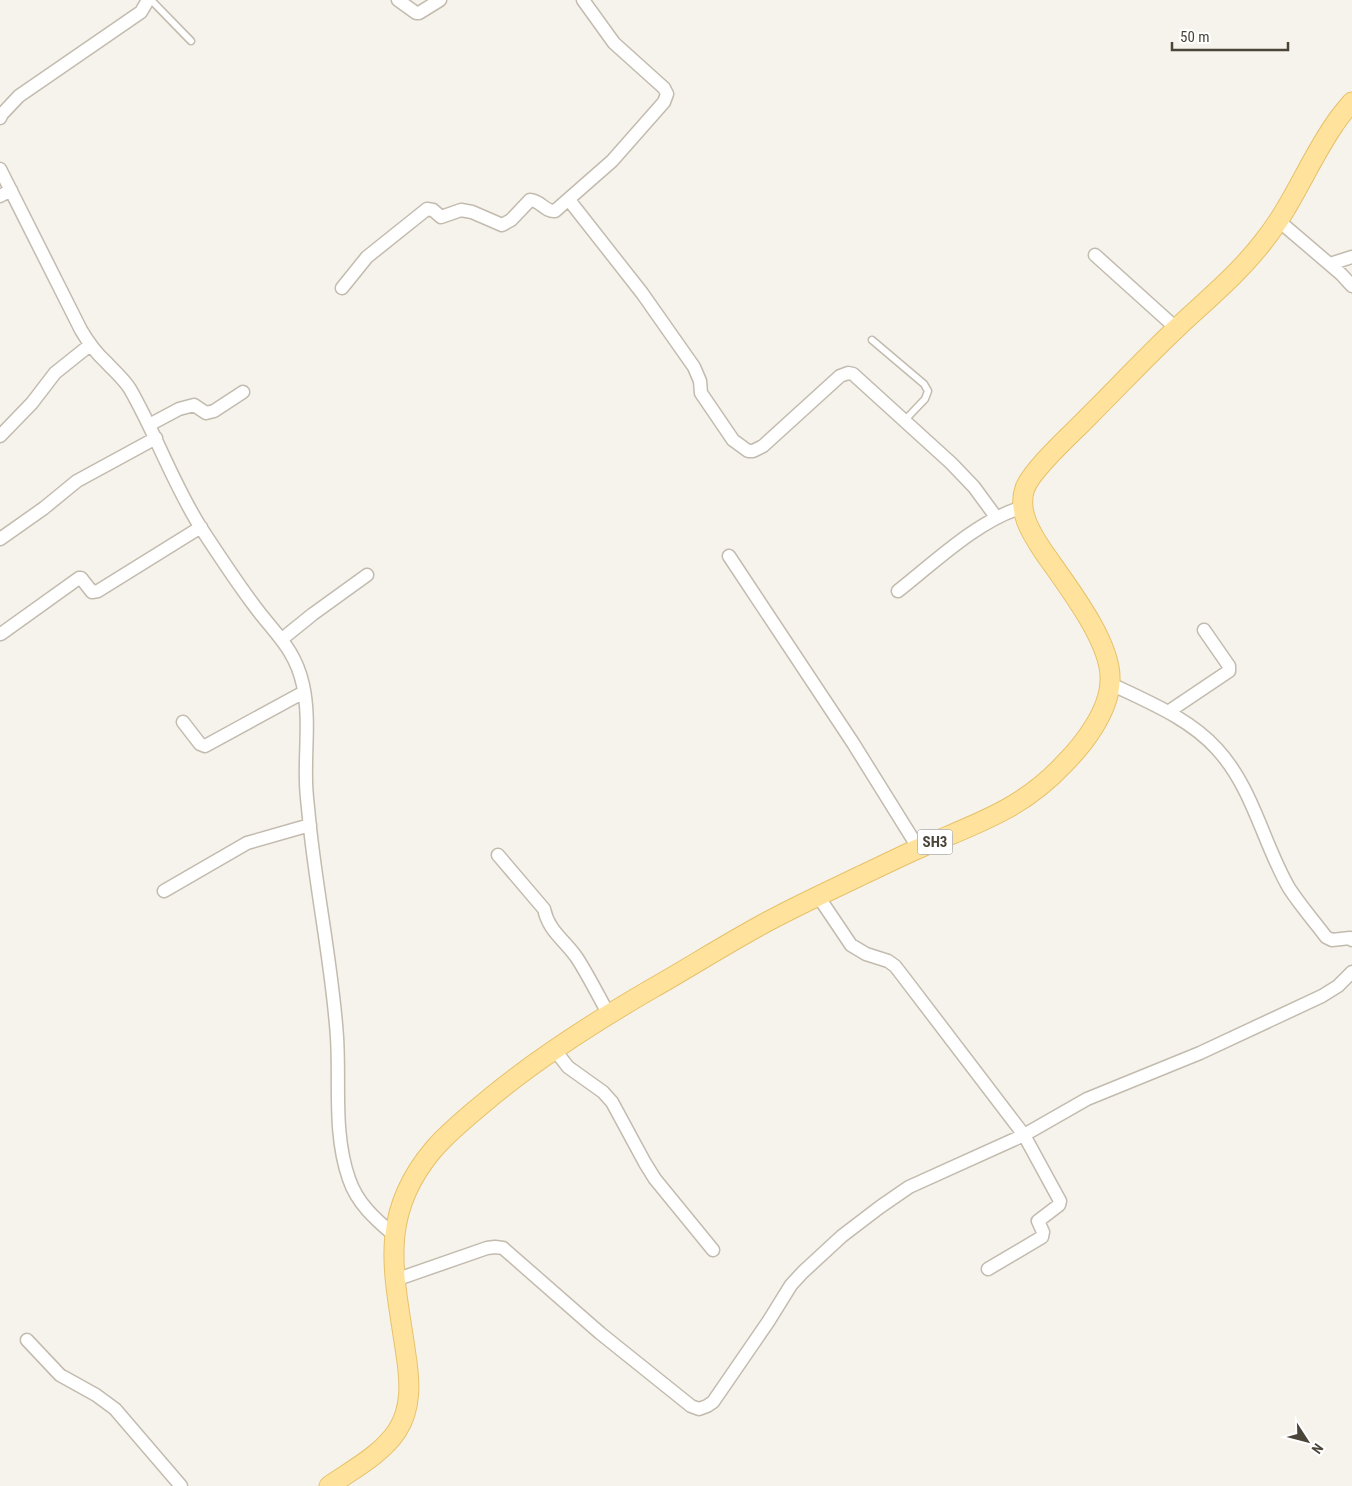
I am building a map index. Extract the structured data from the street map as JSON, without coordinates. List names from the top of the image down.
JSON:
{
  "streets": {
    "main road": ["SH3"]
  },
  "scale_bar": "50 m",
  "north": "bottom right"
}
